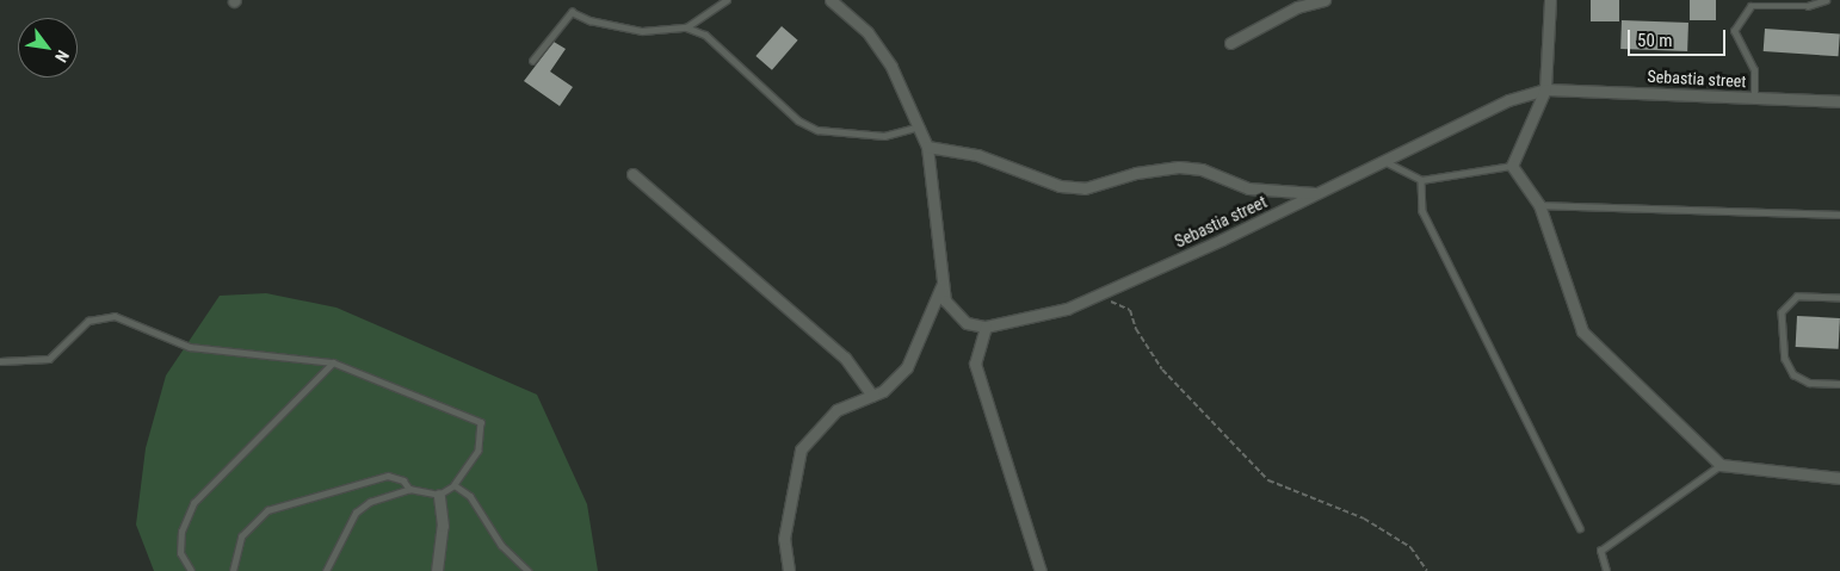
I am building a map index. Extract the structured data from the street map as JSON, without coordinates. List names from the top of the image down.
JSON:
{
  "streets": {
    "street": ["Sebastia street"]
  },
  "scale_bar": "50 m",
  "north": "bottom right"
}
